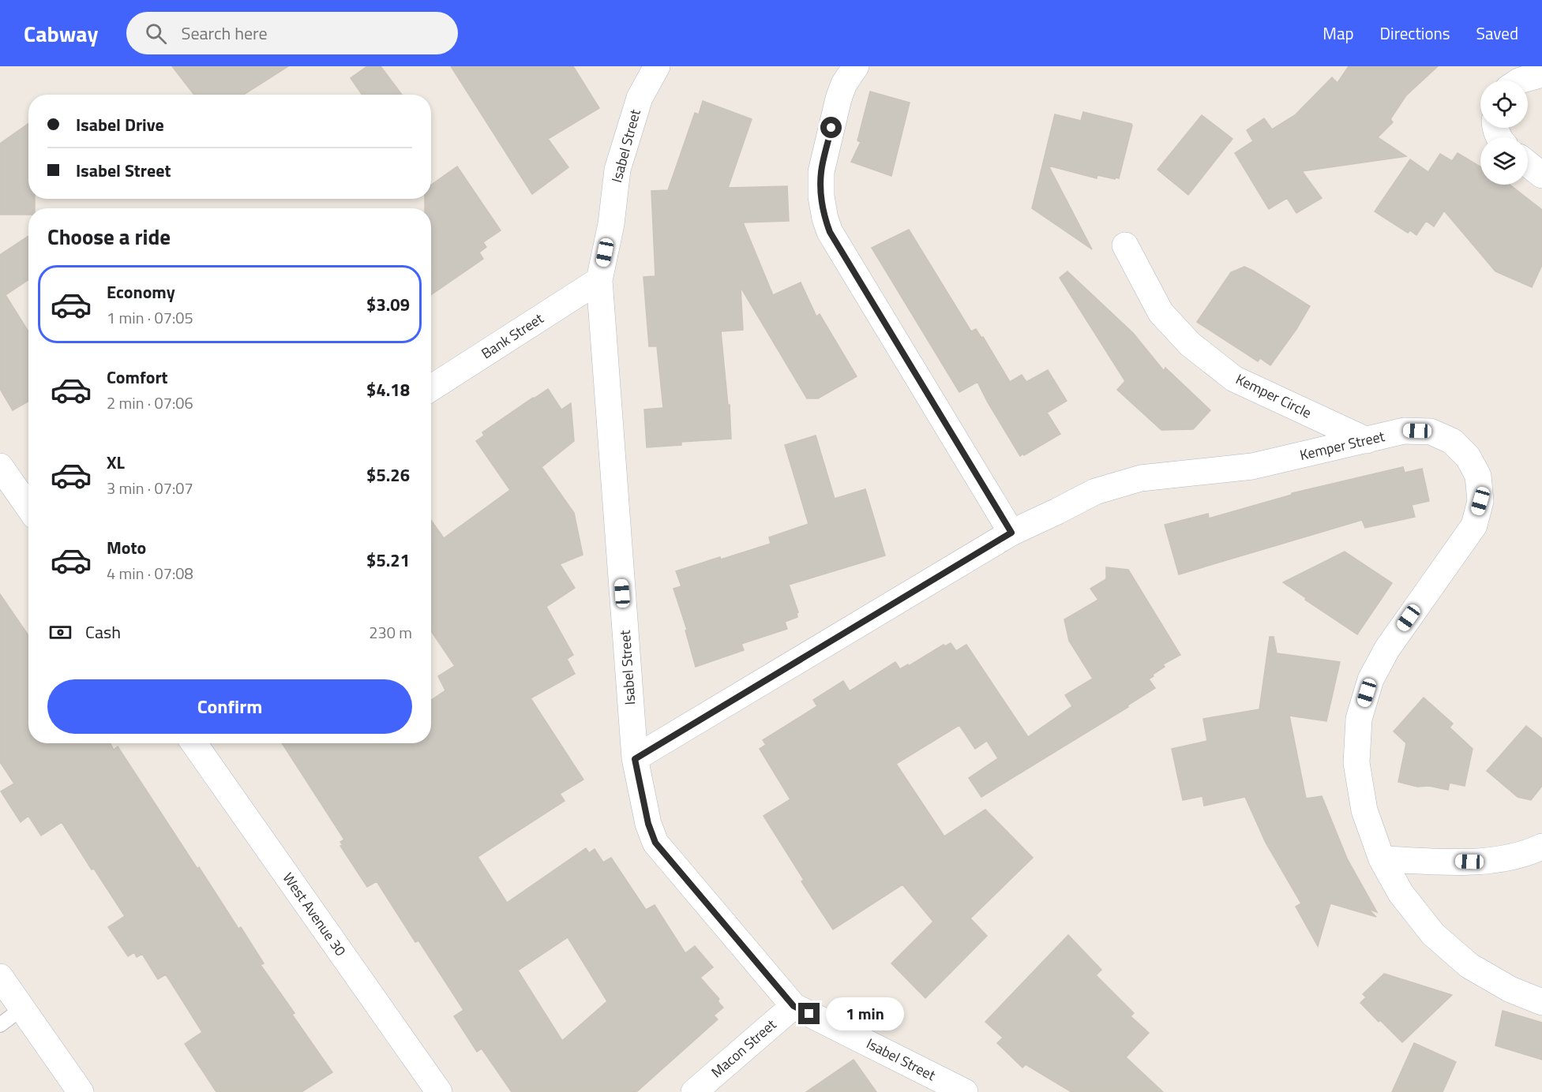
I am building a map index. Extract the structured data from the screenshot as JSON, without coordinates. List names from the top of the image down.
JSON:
{
  "streets": {
    "street": [
      "Isabel Street",
      "Bank Street",
      "Kemper Circle",
      "Kemper Street",
      "West Avenue 30",
      "Macon Street"
    ]
  },
  "crossings": [
    ["Isabel Street", "Bank Street"],
    ["Isabel Street", "Kemper Street"],
    ["Isabel Street", "Macon Street"],
    ["Kemper Circle", "Kemper Street"]
  ],
  "page": {
    "header": "Cabway",
    "search": "Search here",
    "nav": ["Map", "Directions", "Saved"],
    "banner": ["Isabel Drive", "Isabel Street"],
    "heading": "Choose a ride",
    "list": [
      {
        "name": "Economy",
        "note": "1 min · 07:05",
        "value": "$3.09"
      },
      {
        "name": "Comfort",
        "note": "2 min · 07:06",
        "value": "$4.18"
      },
      {
        "name": "XL",
        "note": "3 min · 07:07",
        "value": "$5.26"
      },
      {
        "name": "Moto",
        "note": "4 min · 07:08",
        "value": "$5.21"
      }
    ],
    "pay": ["Cash", "230 m"],
    "buttons": "Confirm",
    "bubble": "1 min"
  }
}
